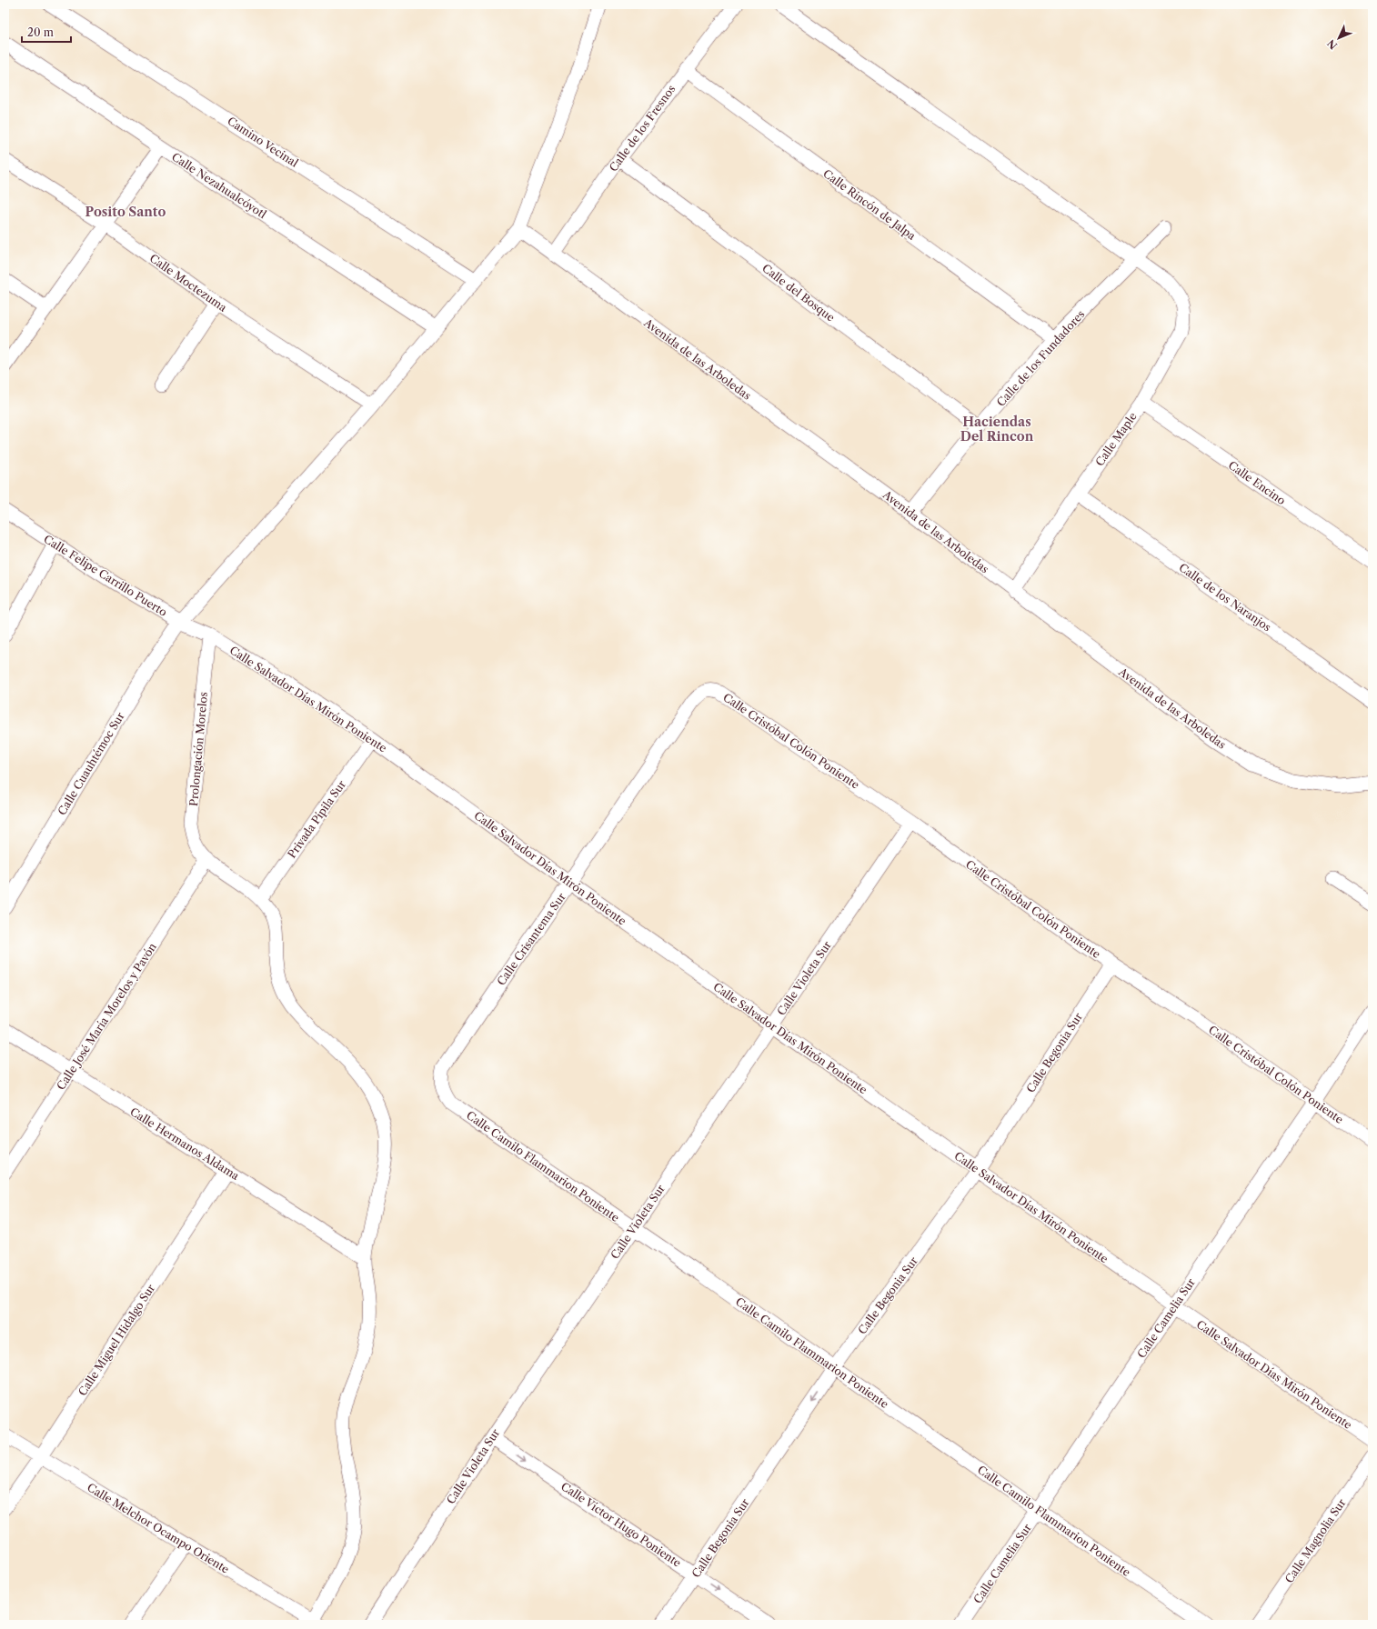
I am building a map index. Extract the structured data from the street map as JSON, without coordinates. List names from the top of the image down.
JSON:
{
  "streets": {
    "street": [
      "Calle de los Fresnos",
      "Camino Vecinal",
      "Calle Nezahualcóyotl",
      "Calle Rincón de Jalpa",
      "Calle Moctezuma",
      "Calle del Bosque",
      "Calle de los Fundadores",
      "Avenida de las Arboledas",
      "Calle Maple",
      "Calle Encino",
      "Calle Felipe Carrillo Puerto",
      "Calle de los Naranjos",
      "Calle Salvador Días Mirón Poniente",
      "Calle Cristóbal Colón Poniente",
      "Prolongación Morelos",
      "Calle Cuauhtémoc Sur",
      "Privada Pípila Sur",
      "Calle Crisantema Sur",
      "Calle Violeta Sur",
      "Calle José María Morelos y Pavón",
      "Calle Begonia Sur",
      "Calle Hermanos Aldama",
      "Calle Camilo Flammarion Poniente",
      "Calle Camelia Sur",
      "Calle Miguel Hidalgo Sur",
      "Calle Víctor Hugo Poniente",
      "Calle Melchor Ocampo Oriente",
      "Calle Magnolia Sur"
    ]
  },
  "crossings": [
    ["Calle de los Fresnos", "Calle Rincón de Jalpa"],
    ["Calle de los Fresnos", "Calle del Bosque"],
    ["Calle de los Fresnos", "Avenida de las Arboledas"],
    ["Camino Vecinal", "Calle Cuauhtémoc Sur"],
    ["Calle Nezahualcóyotl", "Calle Cuauhtémoc Sur"],
    ["Calle Rincón de Jalpa", "Calle de los Fundadores"],
    ["Calle Moctezuma", "Calle Cuauhtémoc Sur"],
    ["Calle del Bosque", "Calle de los Fundadores"],
    ["Calle de los Fundadores", "Avenida de las Arboledas"],
    ["Calle de los Fundadores", "Calle Maple"],
    ["Avenida de las Arboledas", "Calle Maple"],
    ["Avenida de las Arboledas", "Calle Cuauhtémoc Sur"],
    ["Calle Maple", "Calle Encino"],
    ["Calle Maple", "Calle de los Naranjos"],
    ["Calle Felipe Carrillo Puerto", "Calle Salvador Días Mirón Poniente"],
    ["Calle Felipe Carrillo Puerto", "Prolongación Morelos"],
    ["Calle Felipe Carrillo Puerto", "Calle Cuauhtémoc Sur"],
    ["Calle Salvador Días Mirón Poniente", "Prolongación Morelos"],
    ["Calle Salvador Días Mirón Poniente", "Privada Pípila Sur"],
    ["Calle Salvador Días Mirón Poniente", "Calle Crisantema Sur"],
    ["Calle Salvador Días Mirón Poniente", "Calle Violeta Sur"],
    ["Calle Salvador Días Mirón Poniente", "Calle Begonia Sur"],
    ["Calle Salvador Días Mirón Poniente", "Calle Camelia Sur"],
    ["Calle Cristóbal Colón Poniente", "Calle Crisantema Sur"],
    ["Calle Cristóbal Colón Poniente", "Calle Violeta Sur"],
    ["Calle Cristóbal Colón Poniente", "Calle Begonia Sur"],
    ["Calle Cristóbal Colón Poniente", "Calle Camelia Sur"],
    ["Prolongación Morelos", "Privada Pípila Sur"],
    ["Prolongación Morelos", "Calle José María Morelos y Pavón"],
    ["Prolongación Morelos", "Calle Hermanos Aldama"],
    ["Prolongación Morelos", "Calle Melchor Ocampo Oriente"],
    ["Calle Crisantema Sur", "Calle Camilo Flammarion Poniente"],
    ["Calle Violeta Sur", "Calle Camilo Flammarion Poniente"],
    ["Calle Violeta Sur", "Calle Víctor Hugo Poniente"],
    ["Calle José María Morelos y Pavón", "Calle Hermanos Aldama"],
    ["Calle Begonia Sur", "Calle Camilo Flammarion Poniente"],
    ["Calle Begonia Sur", "Calle Víctor Hugo Poniente"],
    ["Calle Hermanos Aldama", "Calle Miguel Hidalgo Sur"],
    ["Calle Camilo Flammarion Poniente", "Calle Camelia Sur"],
    ["Calle Miguel Hidalgo Sur", "Calle Melchor Ocampo Oriente"]
  ],
  "one_way": ["Calle Víctor Hugo Poniente"],
  "districts": ["Posito Santo", "Haciendas Del Rincon"],
  "scale_bar": "20 m",
  "north": "bottom left"
}
